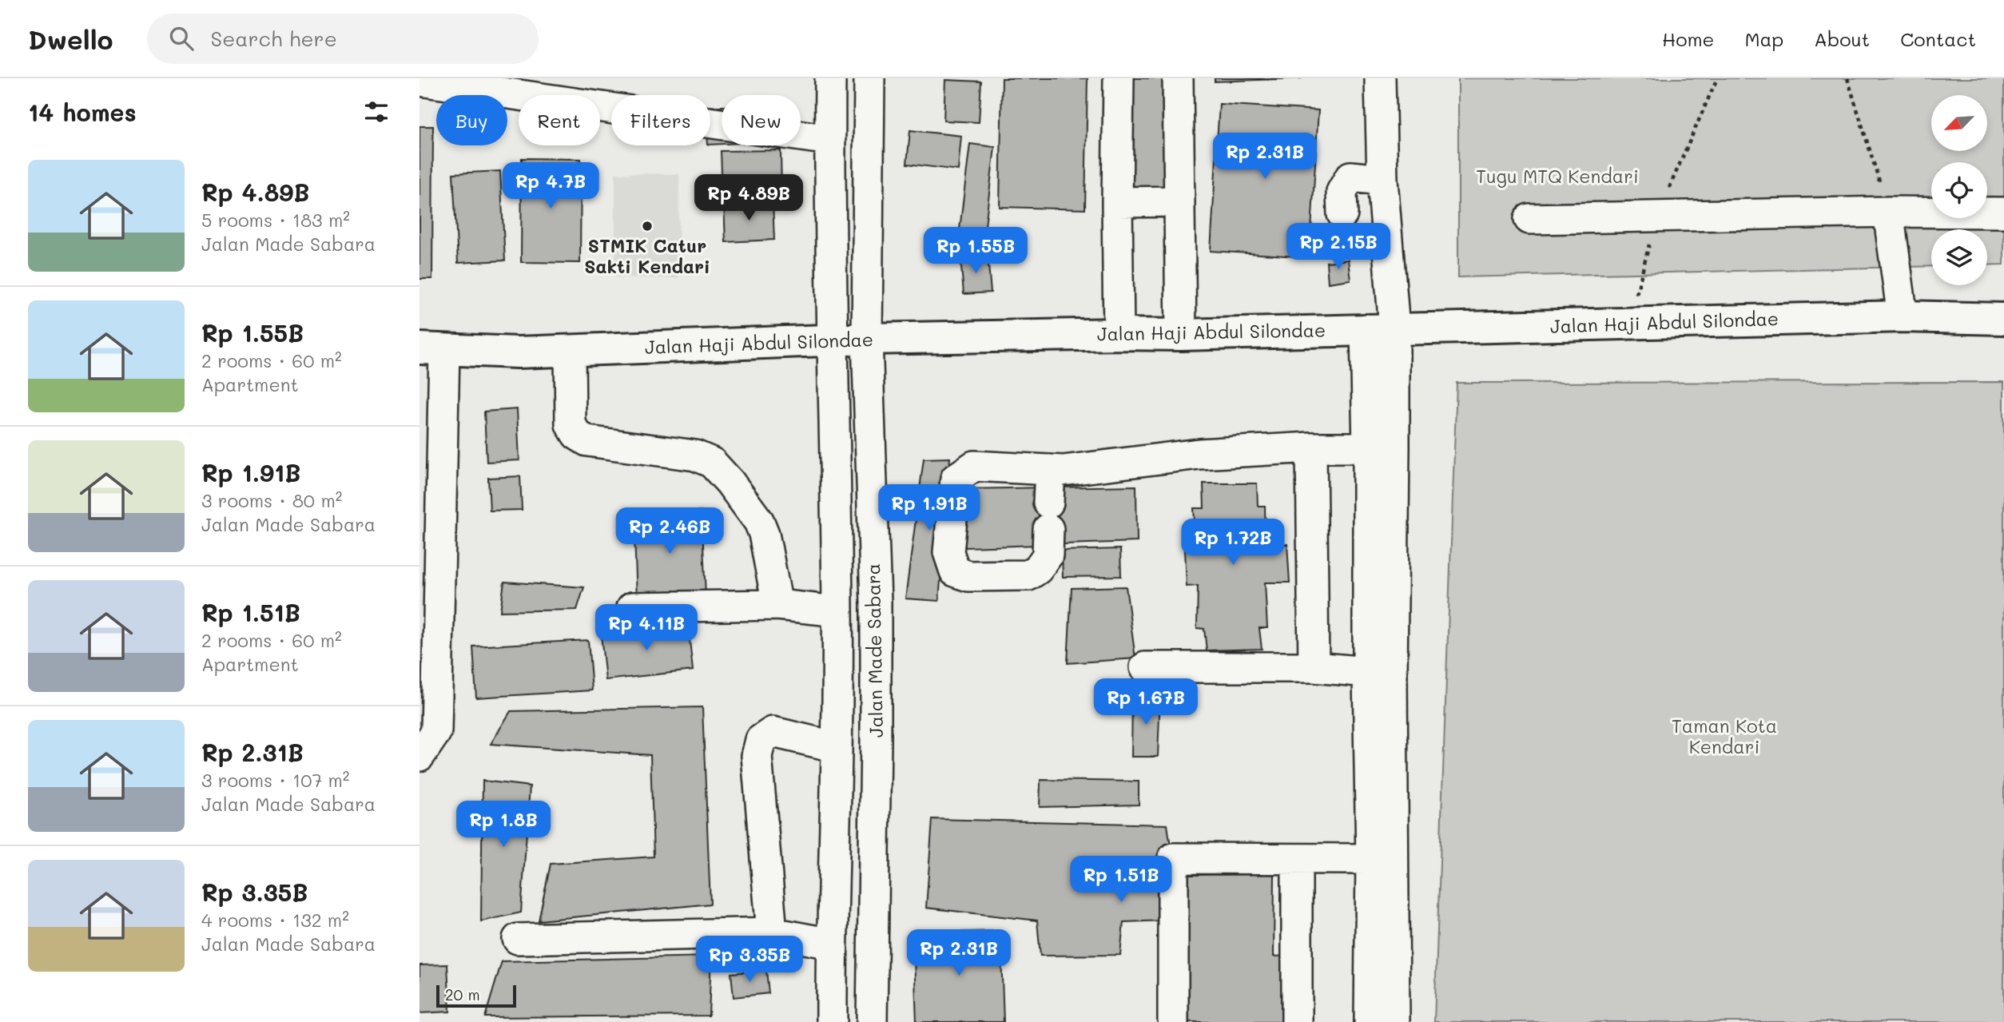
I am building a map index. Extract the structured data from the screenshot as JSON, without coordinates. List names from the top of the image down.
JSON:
{
  "streets": {
    "highway": ["Jalan Haji Abdul Silondae"],
    "street": ["Jalan Made Sabara"]
  },
  "crossings": [
    ["Jalan Haji Abdul Silondae", "Jalan Made Sabara"]
  ],
  "parks": ["Tugu MTQ Kendari", "Taman Kota Kendari"],
  "places": ["STMIK Catur Sakti Kendari"],
  "scale_bar": "20 m",
  "north": "bottom left",
  "page": {
    "header": "Dwello",
    "search": "Search here",
    "nav": [
      "Home",
      "Map",
      "About",
      "Contact"
    ],
    "heading": "14 homes",
    "chip": [
      "Buy",
      "Rent",
      "Filters",
      "New"
    ],
    "price": [
      "Rp 2.31B",
      "Rp 4.7B",
      "Rp 4.89B",
      "Rp 2.15B",
      "Rp 1.55B",
      "Rp 1.91B",
      "Rp 2.46B",
      "Rp 1.72B",
      "Rp 4.11B",
      "Rp 1.67B",
      "Rp 1.8B",
      "Rp 1.51B",
      "Rp 2.31B",
      "Rp 3.35B"
    ],
    "list": [
      {
        "name": "Rp 4.89B",
        "note": "5 rooms · 183 m² · Jalan Made Sabara"
      },
      {
        "name": "Rp 1.55B",
        "note": "2 rooms · 60 m² · Apartment"
      },
      {
        "name": "Rp 1.91B",
        "note": "3 rooms · 80 m² · Jalan Made Sabara"
      },
      {
        "name": "Rp 1.51B",
        "note": "2 rooms · 60 m² · Apartment"
      },
      {
        "name": "Rp 2.31B",
        "note": "3 rooms · 107 m² · Jalan Made Sabara"
      },
      {
        "name": "Rp 3.35B",
        "note": "4 rooms · 132 m² · Jalan Made Sabara"
      }
    ],
    "scale": "20 m"
  }
}
